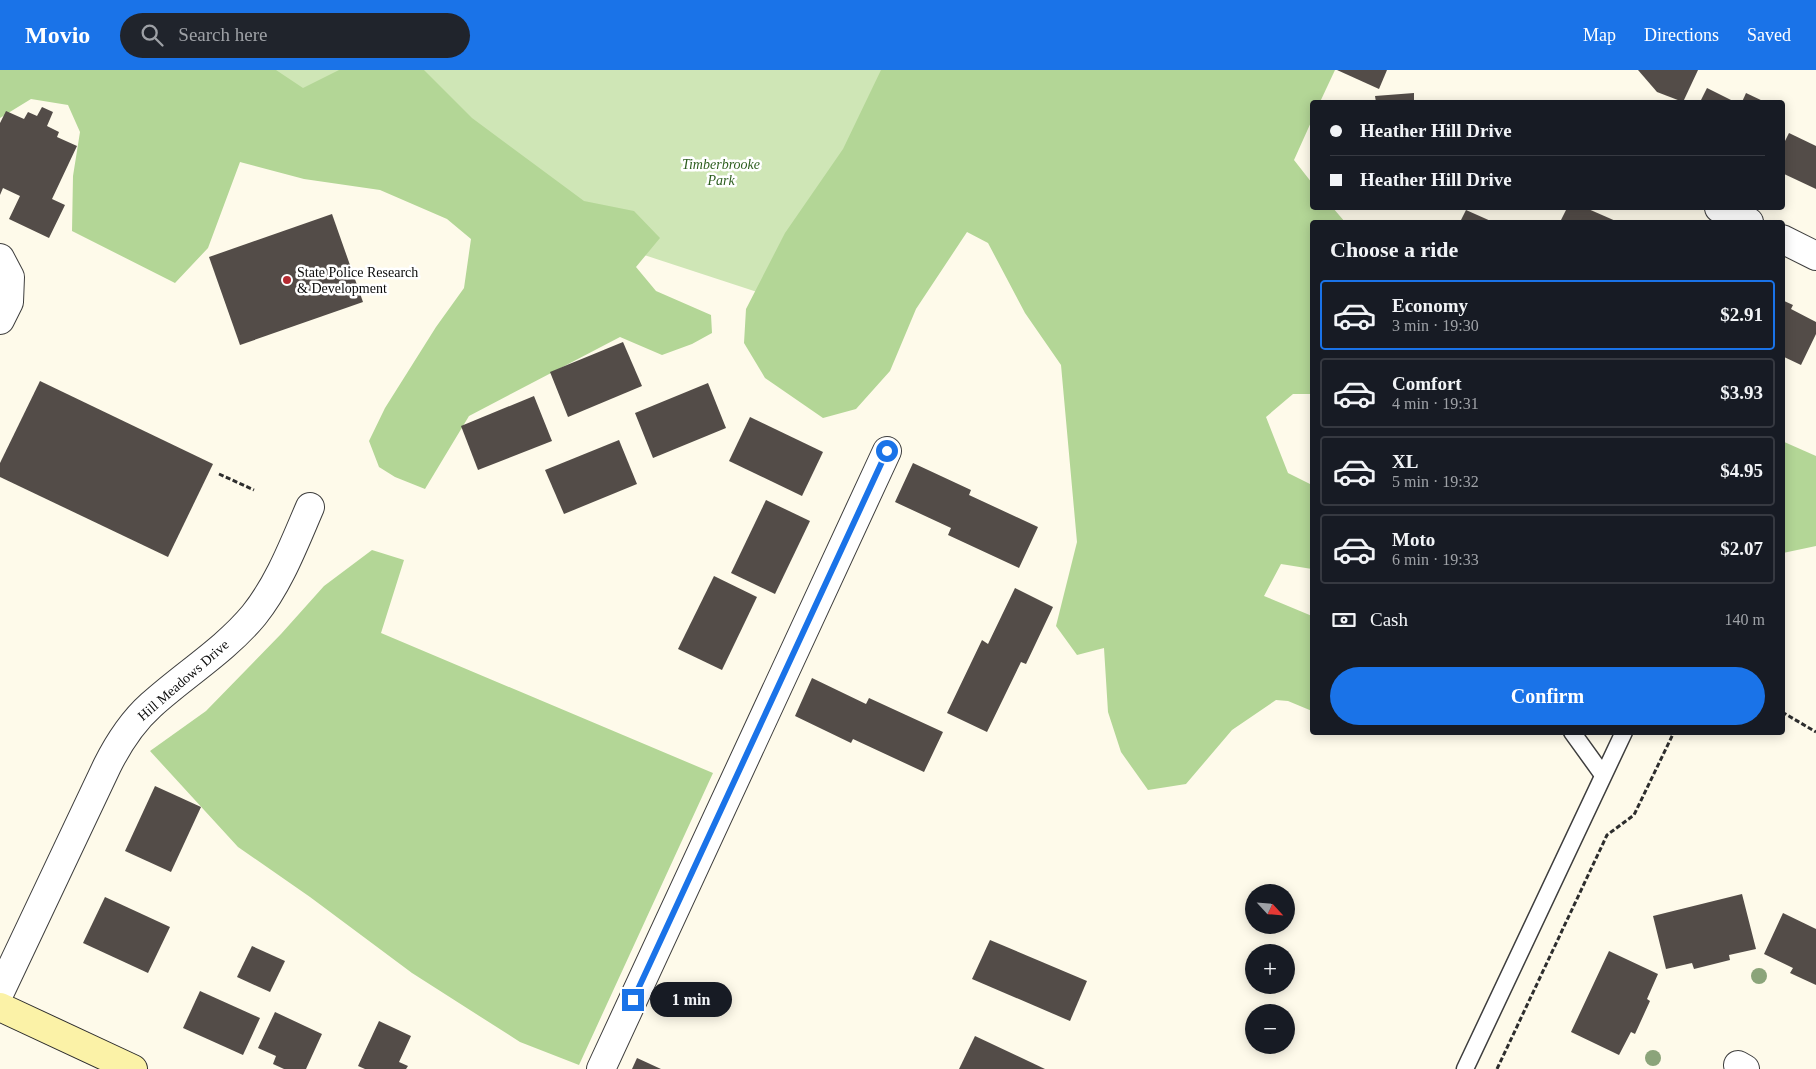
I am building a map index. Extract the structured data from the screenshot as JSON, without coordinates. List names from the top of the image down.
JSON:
{
  "streets": {
    "street": ["Hill Meadows Drive"]
  },
  "parks": ["Timberbrooke Park"],
  "places": ["State Police Research & Development"],
  "north": "bottom right",
  "page": {
    "header": "Movio",
    "search": "Search here",
    "nav": ["Map", "Directions", "Saved"],
    "banner": ["Heather Hill Drive", "Heather Hill Drive"],
    "heading": "Choose a ride",
    "list": [
      {
        "name": "Economy",
        "note": "3 min · 19:30",
        "value": "$2.91"
      },
      {
        "name": "Comfort",
        "note": "4 min · 19:31",
        "value": "$3.93"
      },
      {
        "name": "XL",
        "note": "5 min · 19:32",
        "value": "$4.95"
      },
      {
        "name": "Moto",
        "note": "6 min · 19:33",
        "value": "$2.07"
      }
    ],
    "pay": ["Cash", "140 m"],
    "buttons": "Confirm",
    "map_buttons": ["+", "−"],
    "bubble": "1 min"
  }
}
